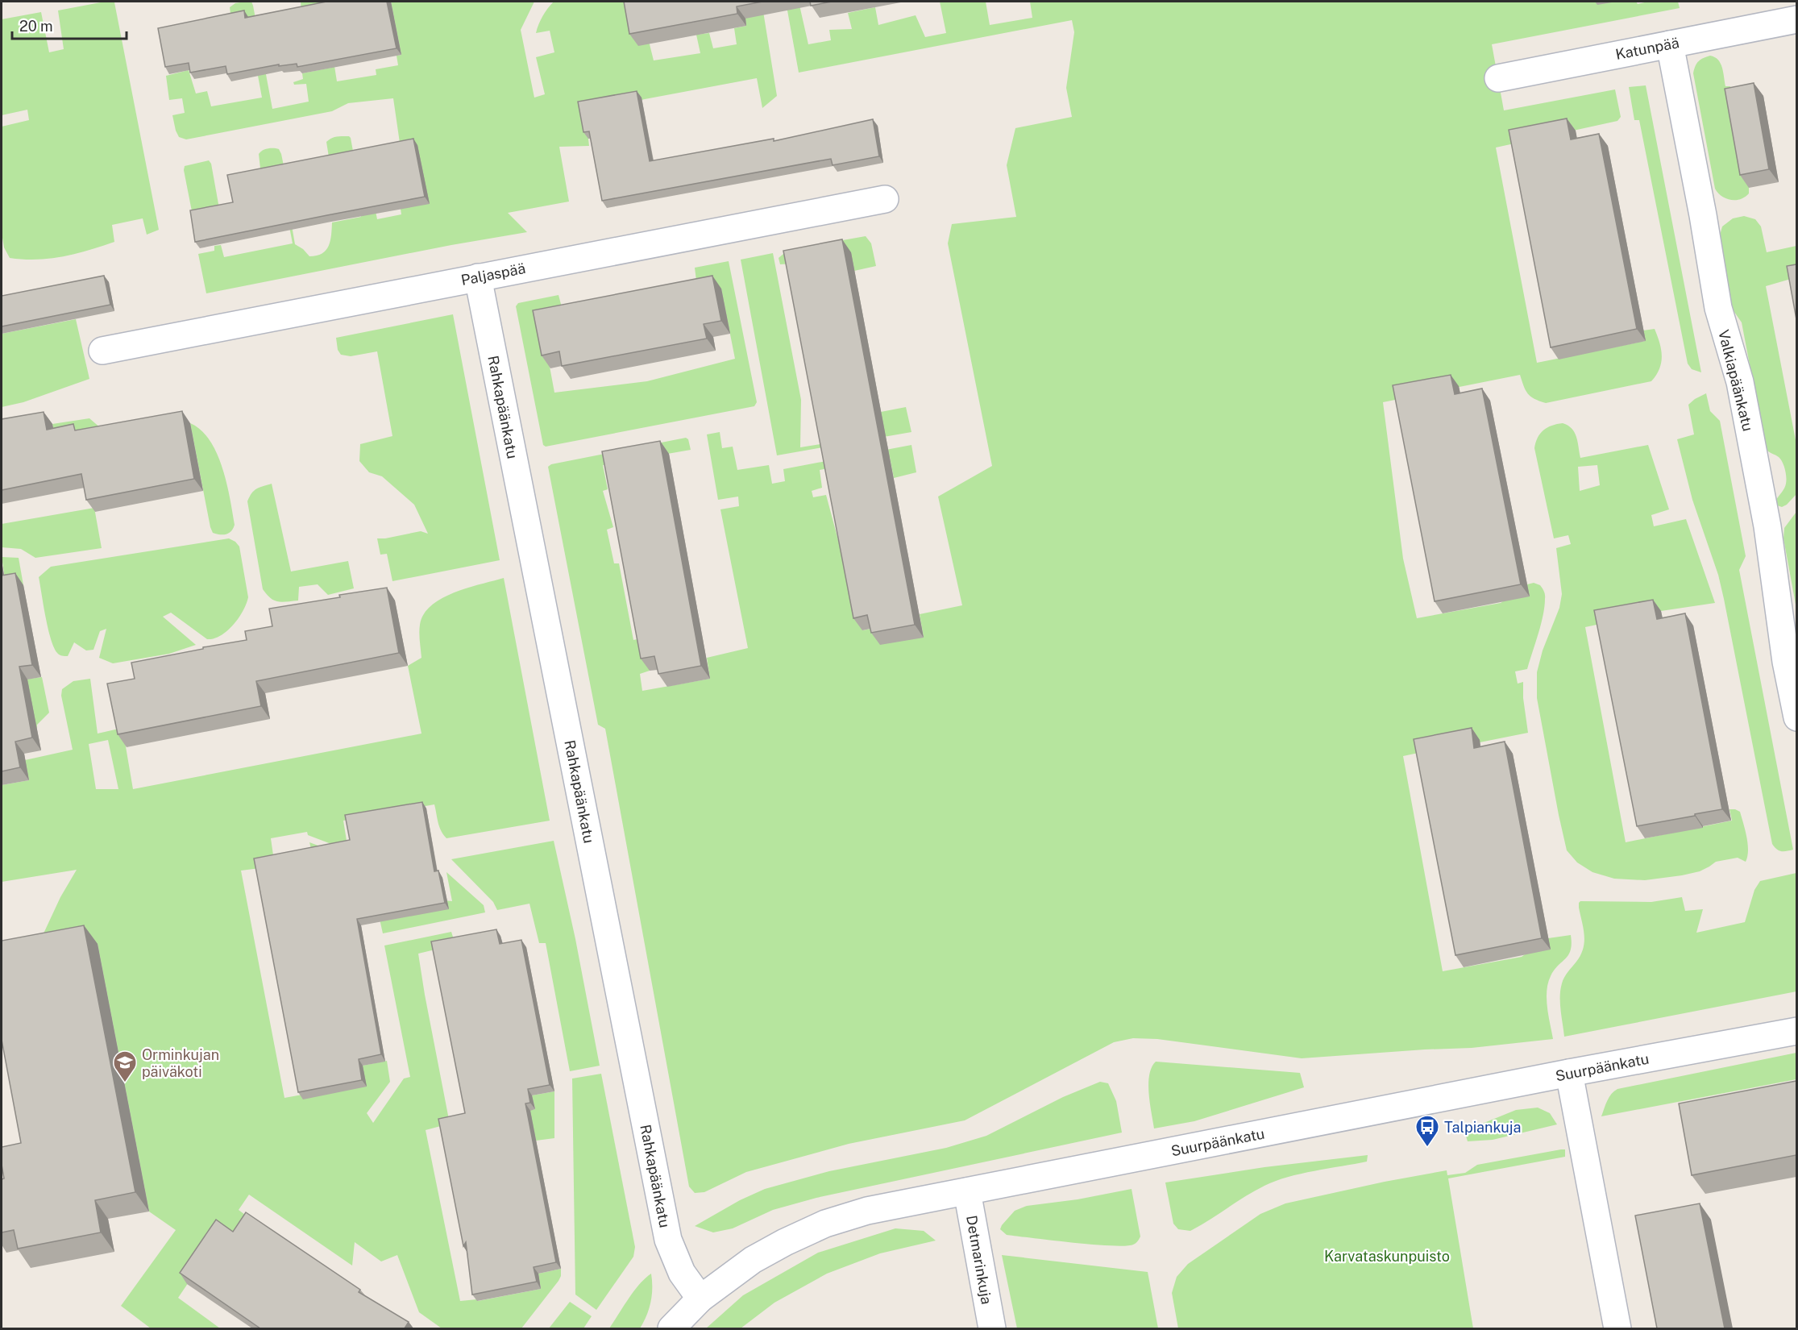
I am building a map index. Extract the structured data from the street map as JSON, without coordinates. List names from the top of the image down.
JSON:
{
  "streets": {
    "street": [
      "Katunpää",
      "Paljaspää",
      "Valkiapäänkatu",
      "Rahkapäänkatu",
      "Suurpäänkatu",
      "Detmarinkuja"
    ]
  },
  "crossings": [
    ["Katunpää", "Valkiapäänkatu"],
    ["Paljaspää", "Rahkapäänkatu"],
    ["Rahkapäänkatu", "Suurpäänkatu"],
    ["Suurpäänkatu", "Detmarinkuja"]
  ],
  "parks": ["Karvataskunpuisto"],
  "places": {
    "school or university": ["Orminkujan päiväkoti"],
    "bus stop": ["Talpiankuja"]
  },
  "scale_bar": "20 m"
}
